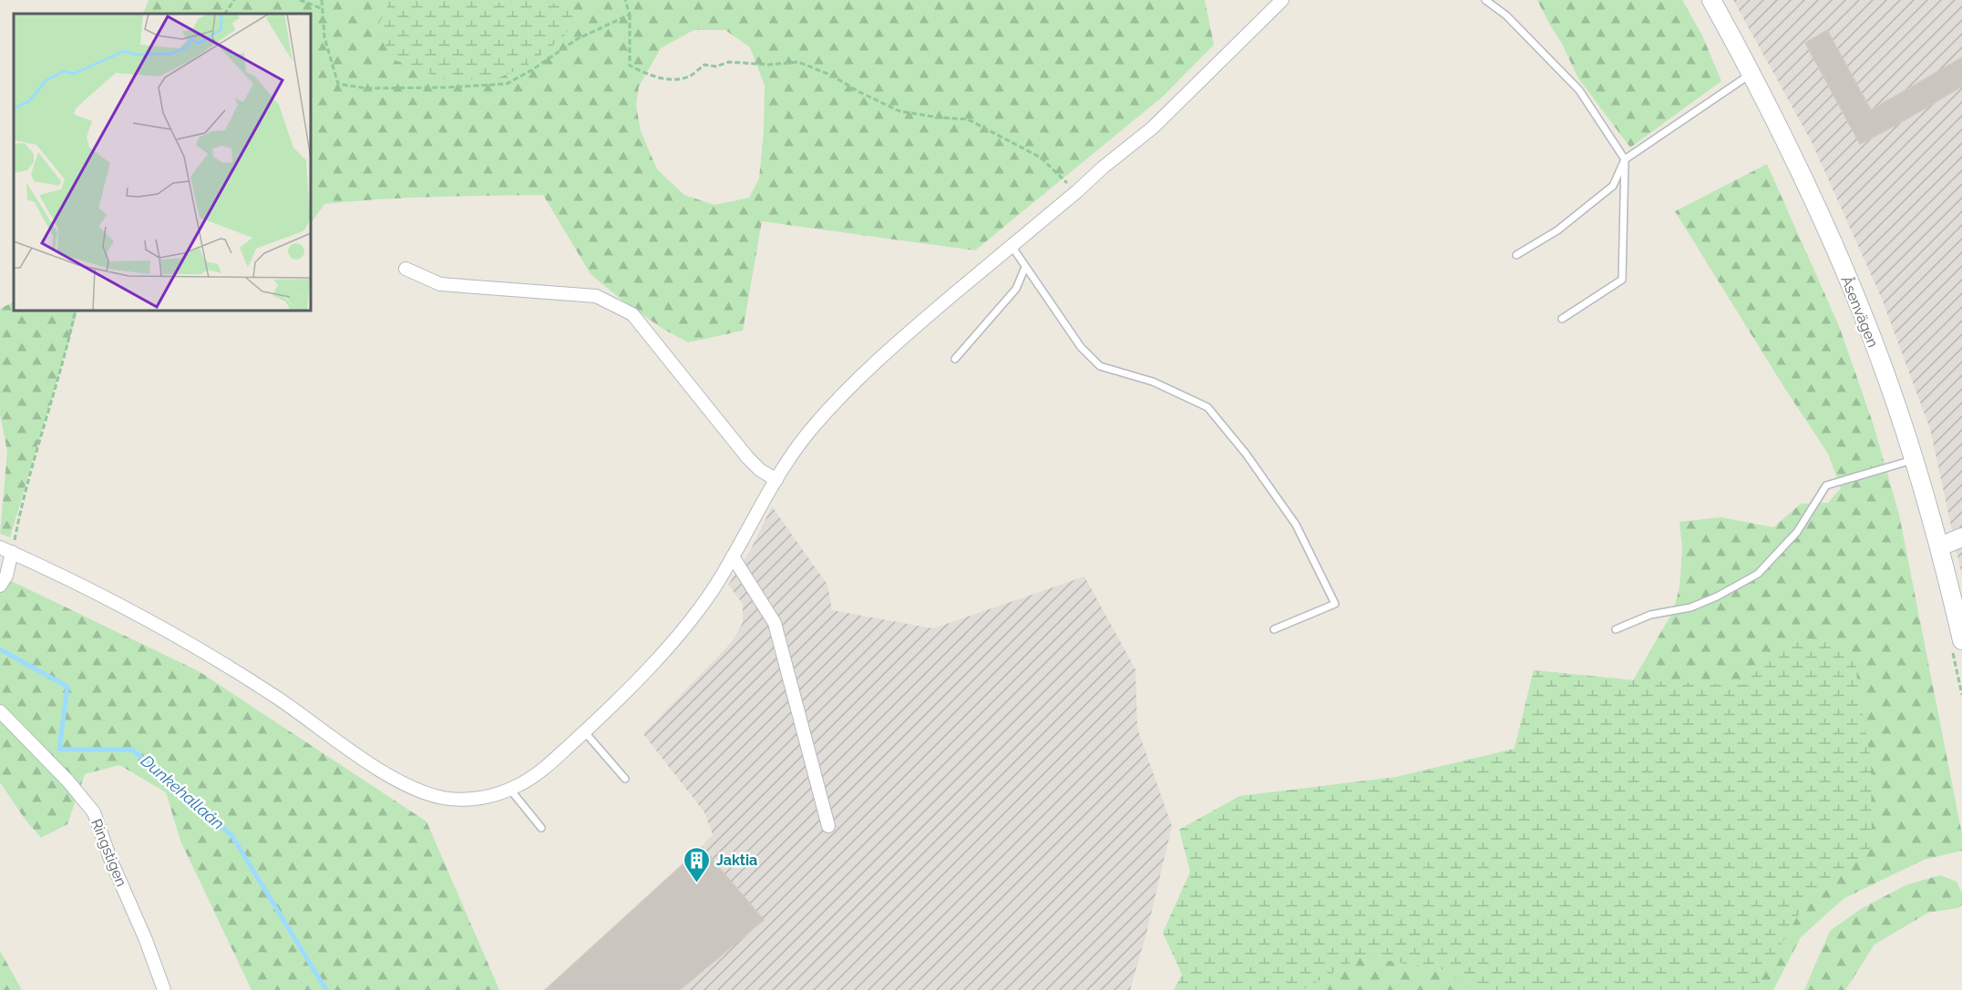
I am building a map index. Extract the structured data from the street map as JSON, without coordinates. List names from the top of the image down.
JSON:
{
  "streets": {
    "street": ["Åsenvägen", "Ringstigen"]
  },
  "water": ["Dunkehallaån"],
  "places": {
    "building": ["Jaktia"]
  }
}
